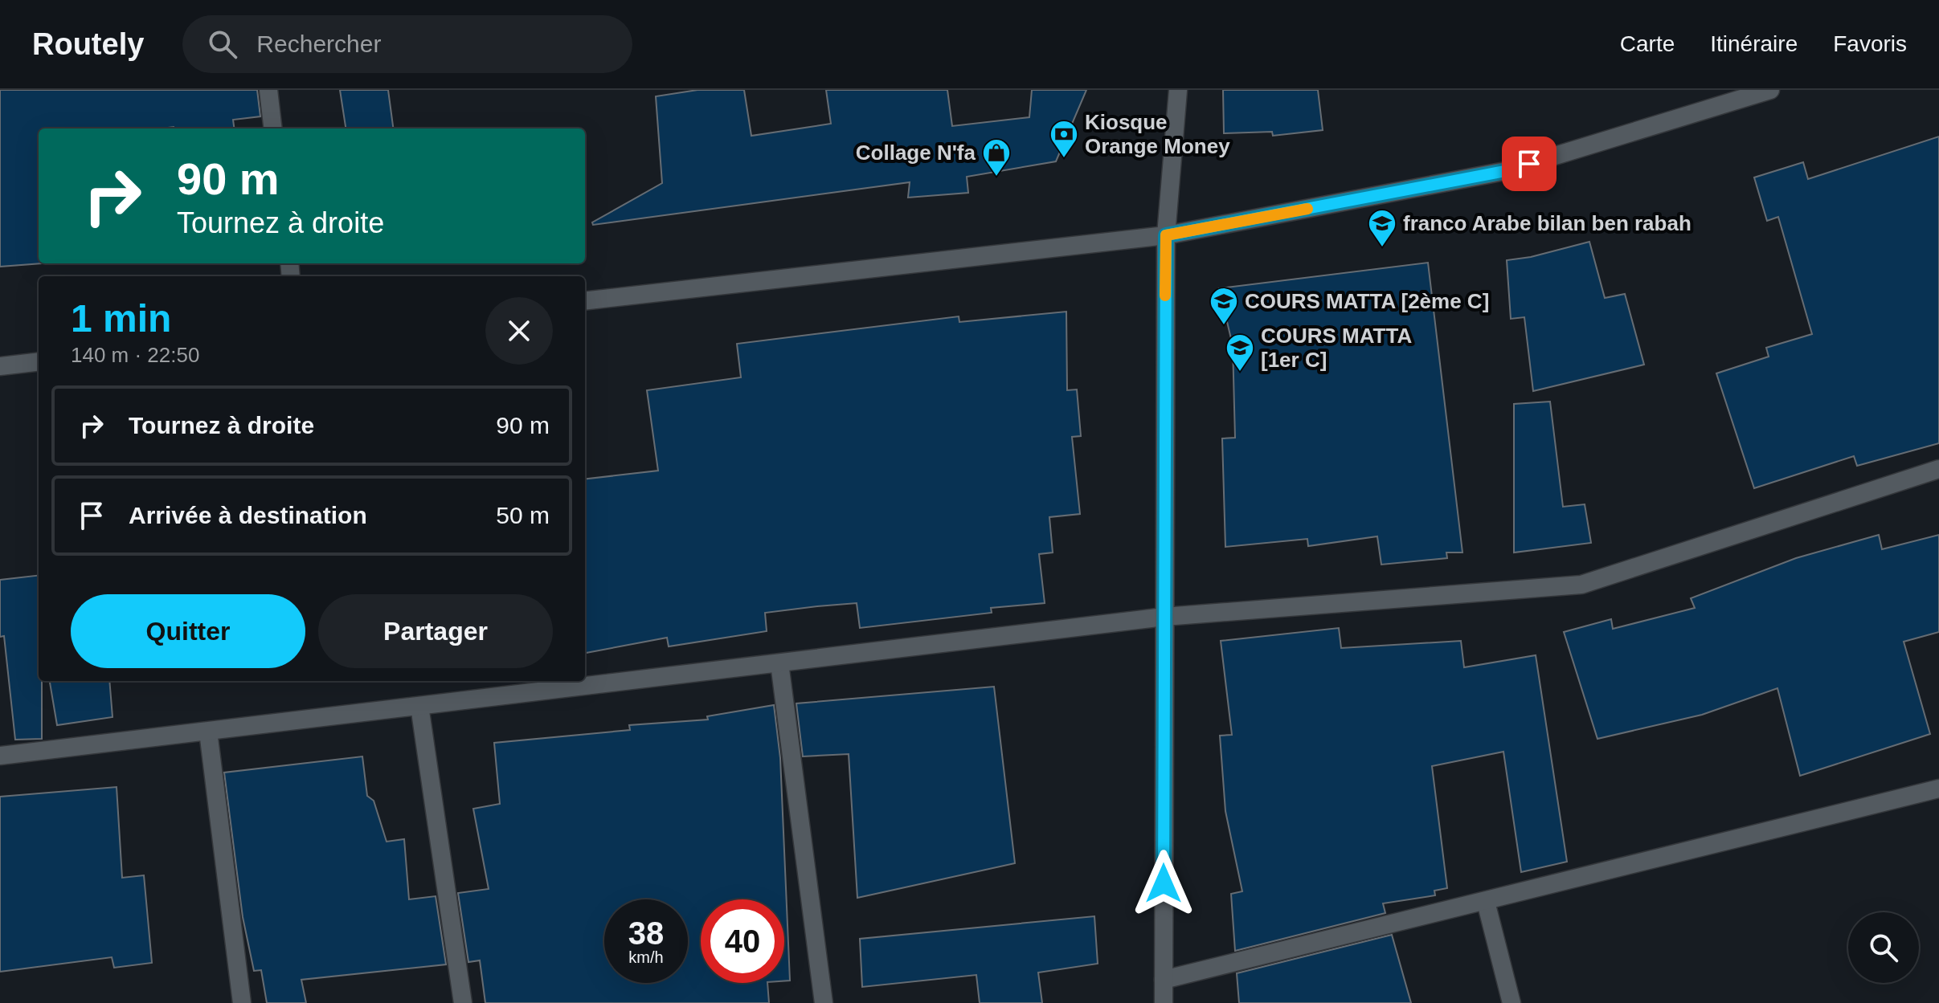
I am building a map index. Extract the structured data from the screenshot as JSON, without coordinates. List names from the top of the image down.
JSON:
{
  "places": {
    "bank": ["Kiosque Orange Money"],
    "shop": ["Collage N'fa"],
    "school or university": ["franco Arabe bilan ben rabah", "COURS MATTA [2ème C]", "COURS MATTA [1er C]"]
  },
  "page": {
    "header": "Routely",
    "search": "Rechercher",
    "nav": ["Carte", "Itinéraire", "Favoris"],
    "turn": ["90 m", "Tournez à droite"],
    "heading": ["1 min", "140 m · 22:50"],
    "list": [
      {
        "name": "Tournez à droite",
        "value": "90 m"
      },
      {
        "name": "Arrivée à destination",
        "value": "50 m"
      }
    ],
    "buttons": ["Quitter", "Partager"],
    "speed": "38 km/h",
    "limit": "40"
  }
}
